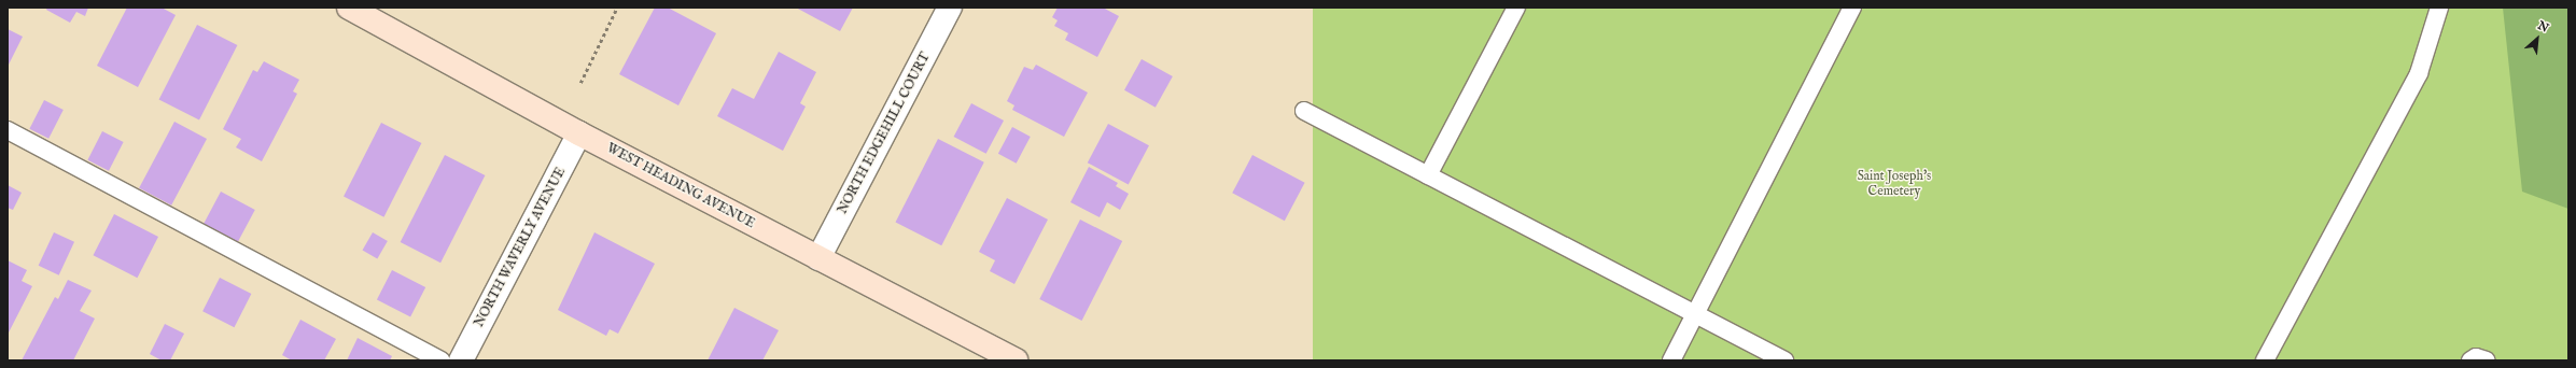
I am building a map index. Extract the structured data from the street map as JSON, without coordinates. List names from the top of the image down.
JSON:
{
  "streets": {
    "street": ["NORTH EDGEHILL COURT", "WEST HEADING AVENUE", "NORTH WAVERLY AVENUE"]
  },
  "crossings": [
    ["NORTH EDGEHILL COURT", "WEST HEADING AVENUE"],
    ["WEST HEADING AVENUE", "NORTH WAVERLY AVENUE"]
  ],
  "parks": ["Saint Joseph's Cemetery"],
  "north": "top right"
}
